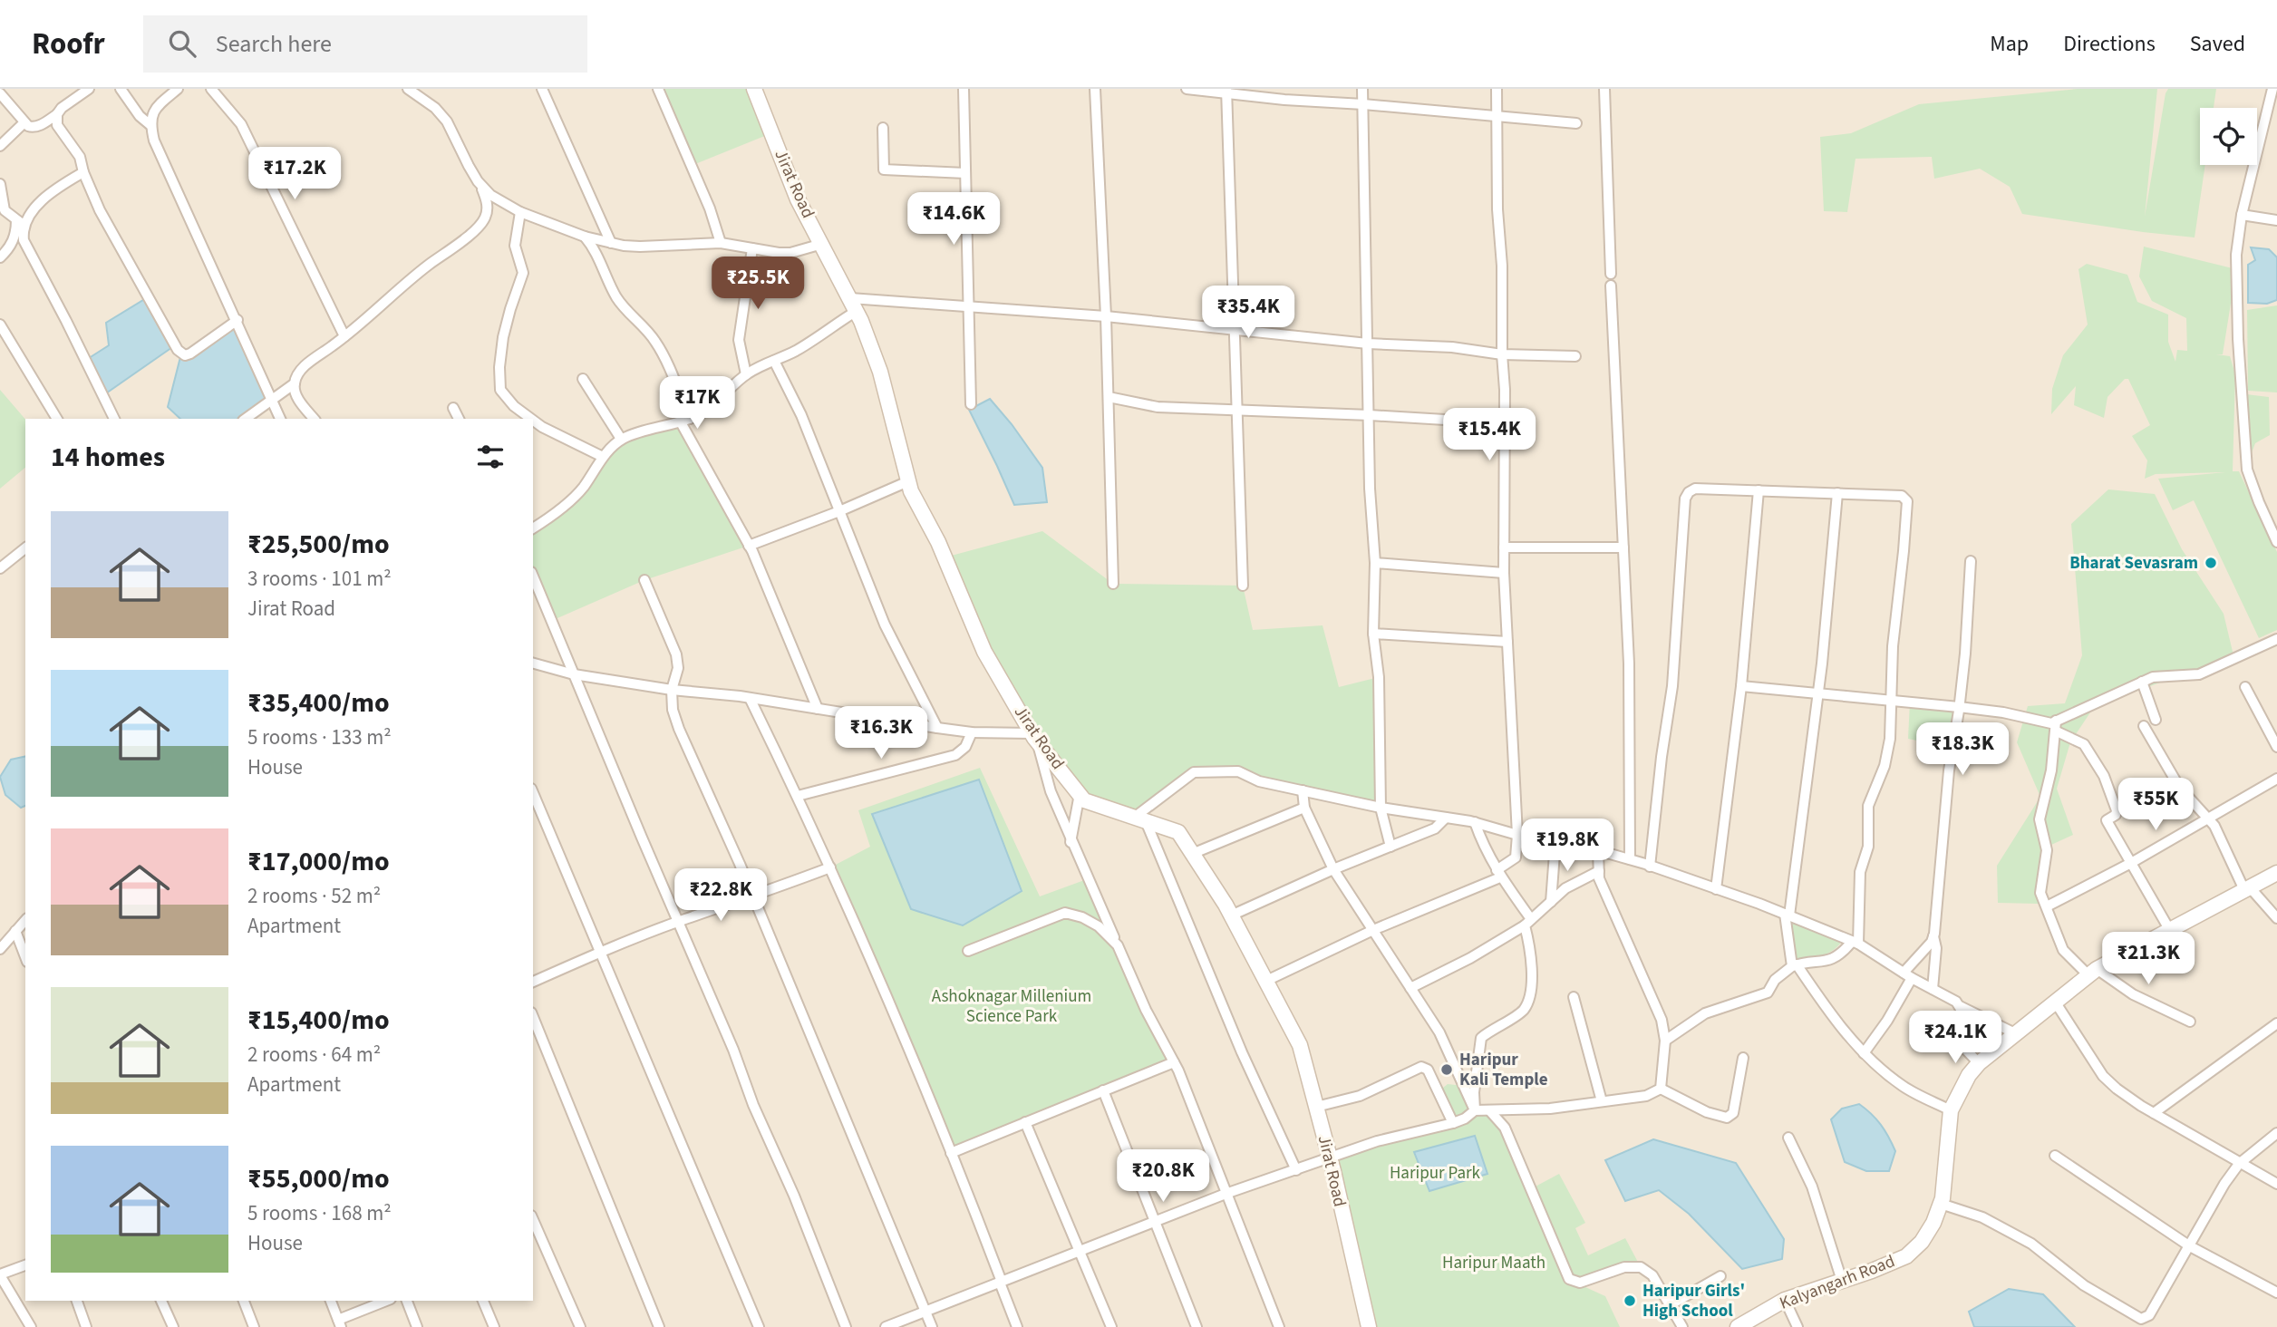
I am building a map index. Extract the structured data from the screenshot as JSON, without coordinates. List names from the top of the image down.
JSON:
{
  "streets": {
    "main road": ["Jirat Road", "Kalyangarh Road"]
  },
  "parks": ["Ashoknagar Millenium Science Park", "Haripur Park", "Haripur Maath"],
  "places": ["Bharat Sevasram", "Haripur Kali Temple", "Haripur Girls' High School"],
  "page": {
    "header": "Roofr",
    "search": "Search here",
    "nav": ["Map", "Directions", "Saved"],
    "price": [
      "₹17.2K",
      "₹14.6K",
      "₹25.5K",
      "₹35.4K",
      "₹17K",
      "₹15.4K",
      "₹16.3K",
      "₹18.3K",
      "₹55K",
      "₹19.8K",
      "₹22.8K",
      "₹21.3K",
      "₹24.1K",
      "₹20.8K"
    ],
    "heading": "14 homes",
    "list": [
      {
        "name": "₹25,500/mo",
        "note": "3 rooms · 101 m² · Jirat Road"
      },
      {
        "name": "₹35,400/mo",
        "note": "5 rooms · 133 m² · House"
      },
      {
        "name": "₹17,000/mo",
        "note": "2 rooms · 52 m² · Apartment"
      },
      {
        "name": "₹15,400/mo",
        "note": "2 rooms · 64 m² · Apartment"
      },
      {
        "name": "₹55,000/mo",
        "note": "5 rooms · 168 m² · House"
      }
    ]
  }
}
